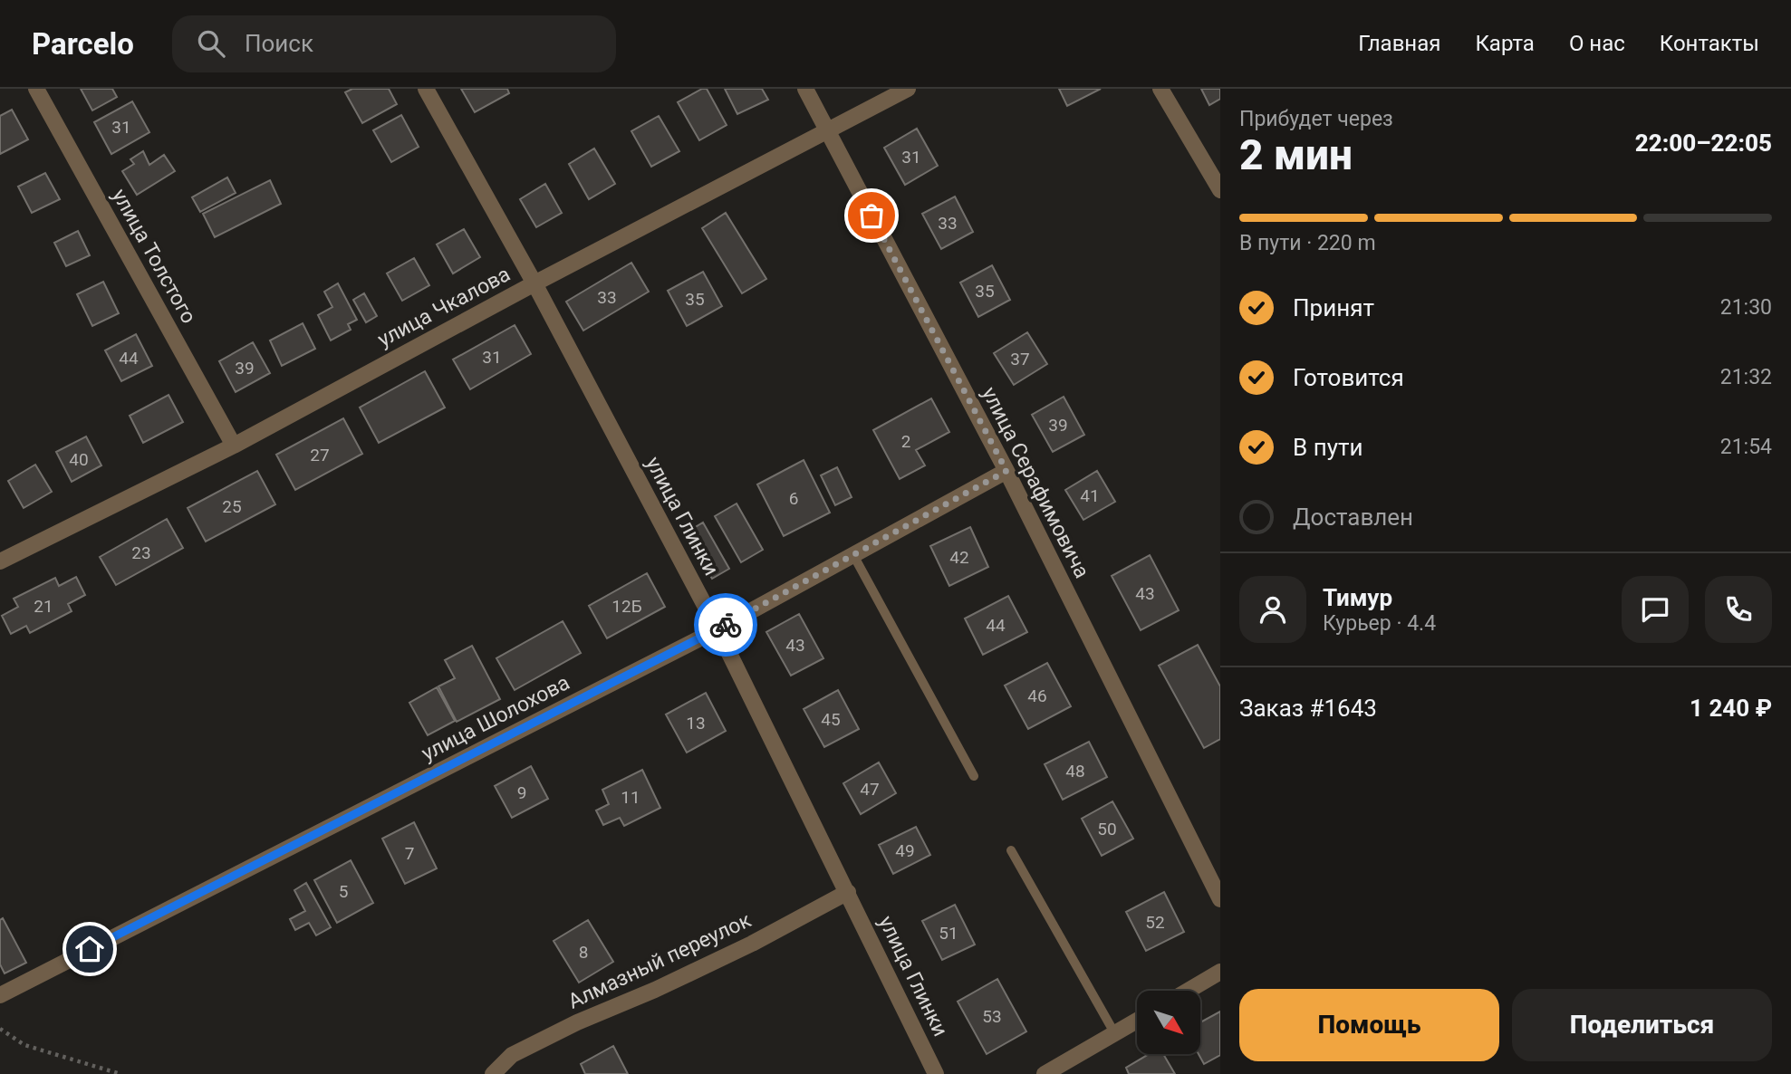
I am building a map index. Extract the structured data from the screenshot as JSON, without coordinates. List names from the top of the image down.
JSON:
{
  "streets": {
    "street": [
      "улица Толстого",
      "улица Чкалова",
      "улица Серафимовича",
      "улица Глинки",
      "улица Шолохова",
      "Алмазный переулок"
    ]
  },
  "crossings": [
    ["улица Толстого", "улица Чкалова"],
    ["улица Чкалова", "улица Серафимовича"],
    ["улица Чкалова", "улица Глинки"],
    ["улица Серафимовича", "улица Шолохова"],
    ["улица Глинки", "улица Шолохова"],
    ["улица Глинки", "Алмазный переулок"]
  ],
  "house_numbers": [
    "31",
    "31",
    "33",
    "35",
    "33",
    "35",
    "31",
    "44",
    "37",
    "39",
    "39",
    "2",
    "27",
    "40",
    "41",
    "6",
    "25",
    "23",
    "42",
    "43",
    "21",
    "12Б",
    "44",
    "43",
    "46",
    "45",
    "13",
    "48",
    "47",
    "9",
    "11",
    "50",
    "49",
    "7",
    "5",
    "52",
    "51",
    "8",
    "53"
  ],
  "north": "bottom right",
  "page": {
    "header": "Parcelo",
    "search": "Поиск",
    "nav": [
      "Главная",
      "Карта",
      "О нас",
      "Контакты"
    ],
    "heading": ["2 мин", "Прибудет через", "22:00–22:05"],
    "panel": [
      "Тимур",
      "Курьер · 4.4",
      "Заказ #1643",
      "1 240 ₽"
    ],
    "bar": "В пути · 220 m",
    "list": [
      ["Принят", "21:30"],
      ["Готовится", "21:32"],
      ["В пути", "21:54"],
      "Доставлен"
    ],
    "buttons": ["Помощь", "Поделиться"]
  }
}
